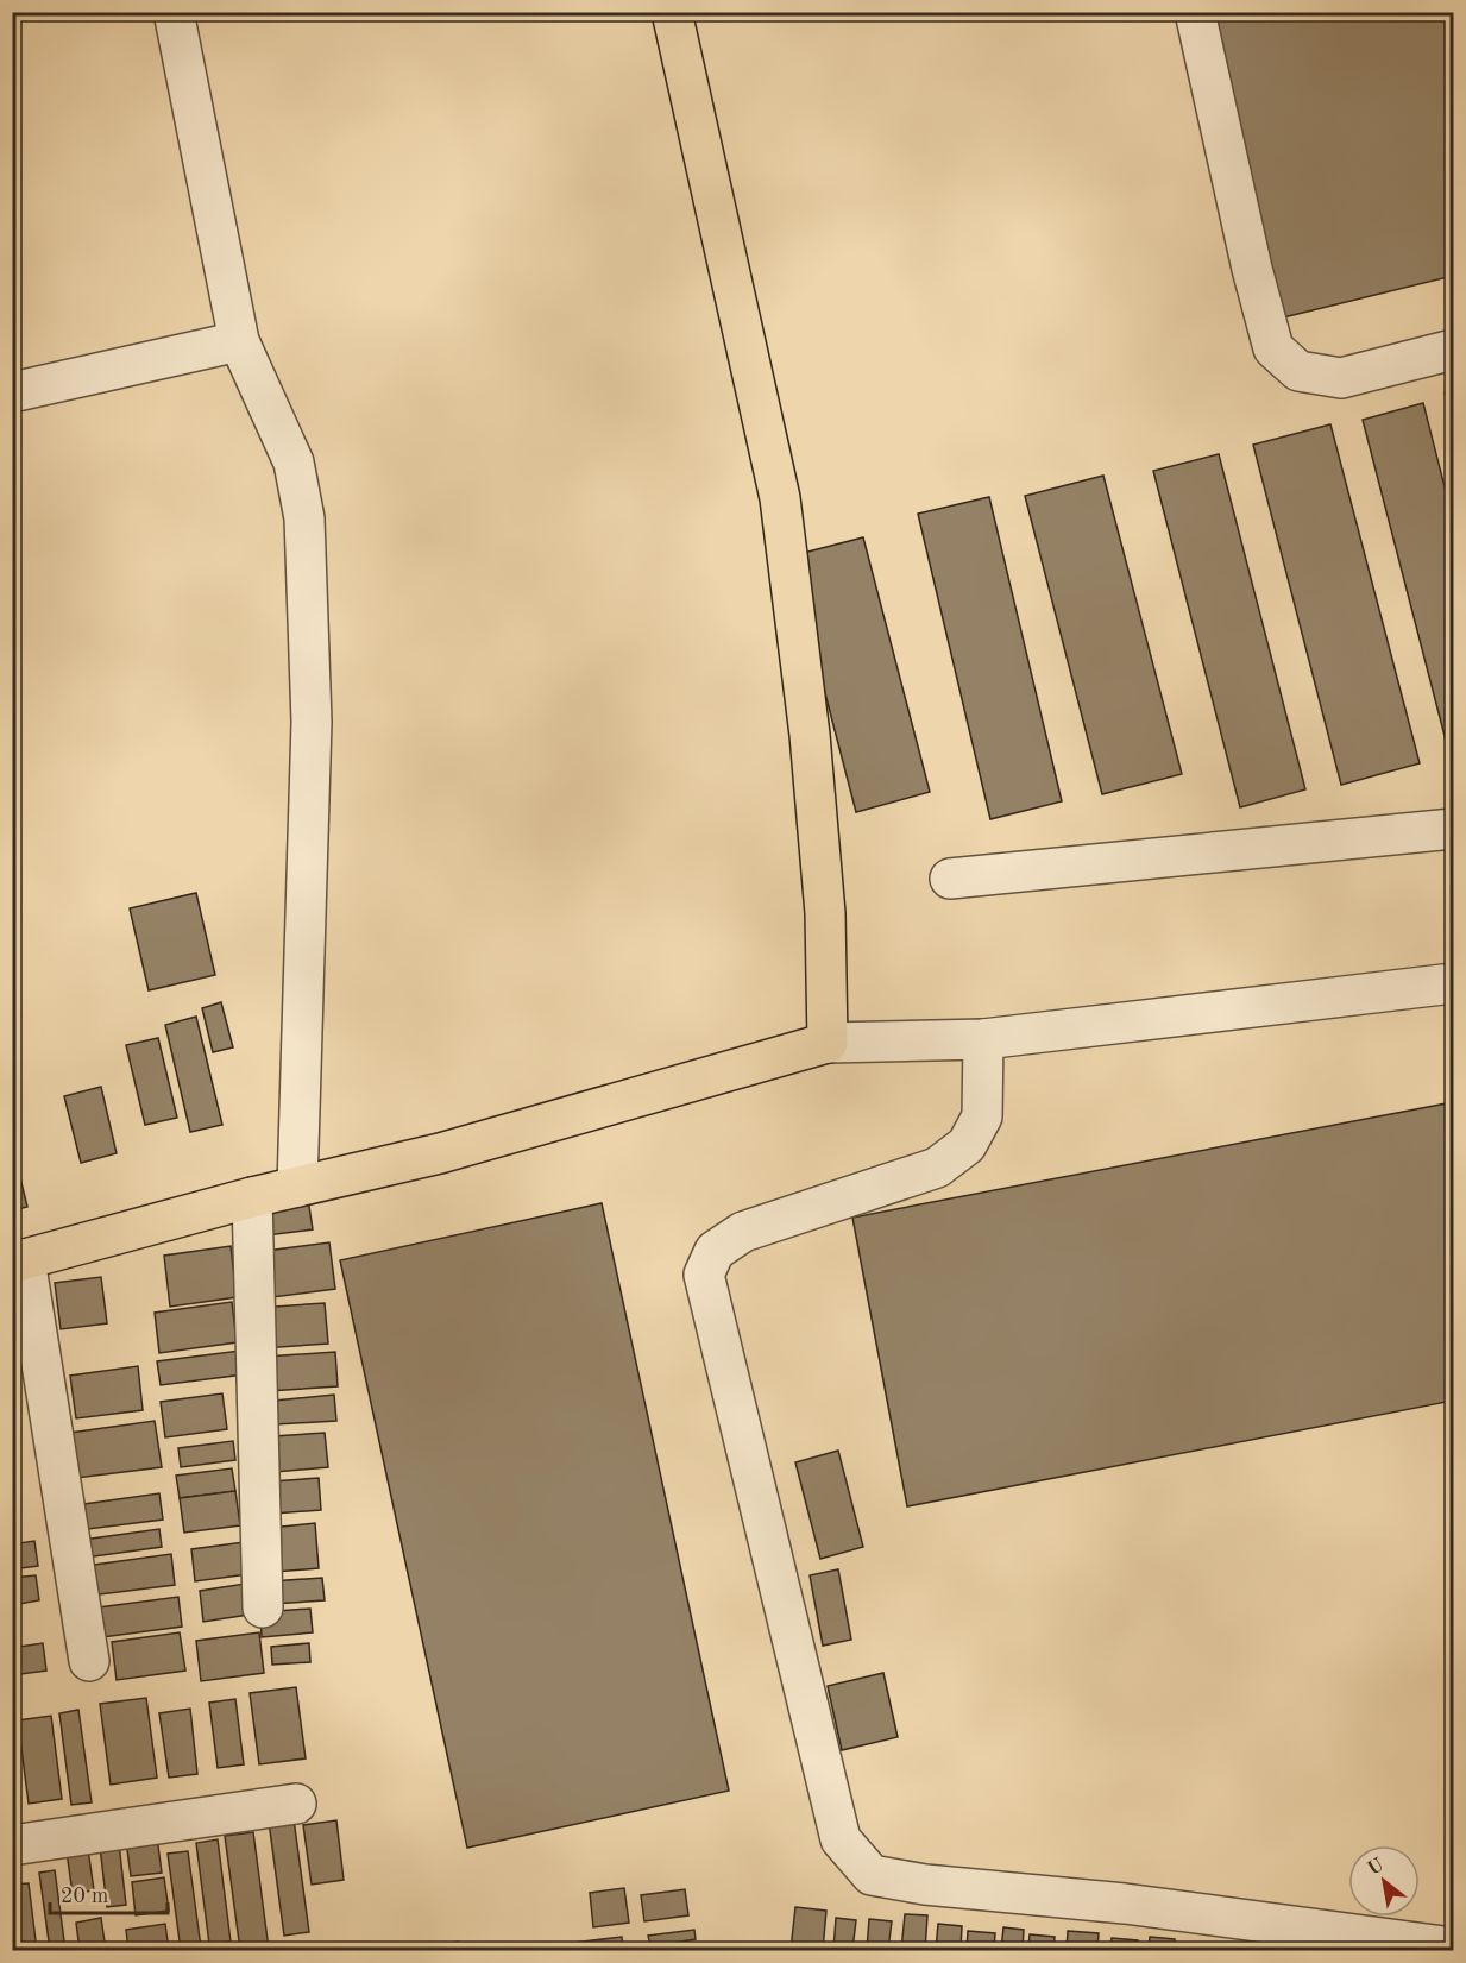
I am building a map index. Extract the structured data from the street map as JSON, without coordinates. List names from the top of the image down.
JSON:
{
  "scale_bar": "20 m",
  "north": "top left"
}
